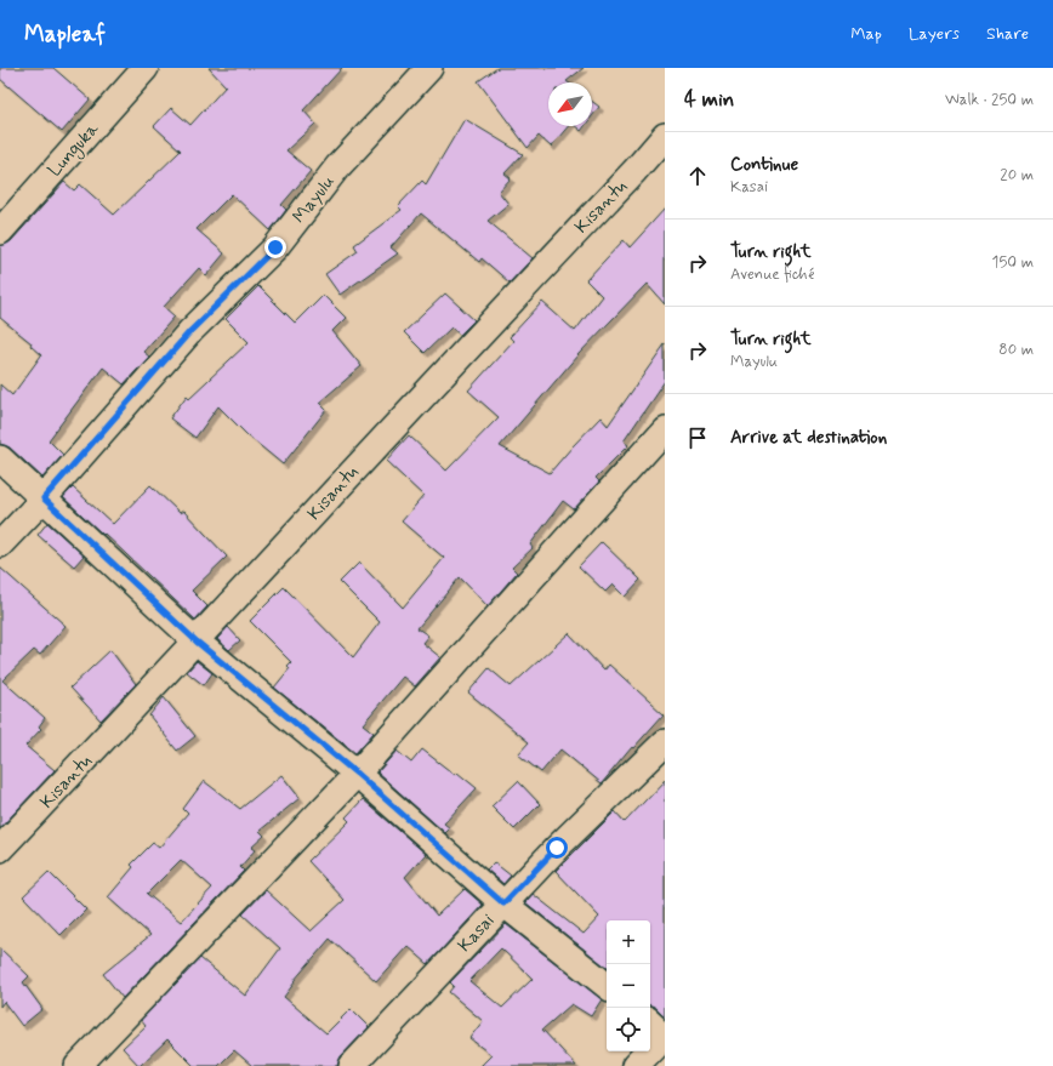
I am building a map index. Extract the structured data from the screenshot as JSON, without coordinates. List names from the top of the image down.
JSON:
{
  "streets": {
    "street": [
      "Lunguka",
      "Mayulu",
      "Kisantu",
      "Kasai"
    ]
  },
  "north": "bottom left",
  "page": {
    "header": "Mapleaf",
    "nav": ["Map", "Layers", "Share"],
    "heading": ["4 min", "Walk · 250 m"],
    "list": [
      ["Continue", "Kasai", "20 m"],
      ["Turn right", "Avenue fiché", "150 m"],
      ["Turn right", "Mayulu", "80 m"],
      "Arrive at destination"
    ],
    "map_buttons": ["+", "−"]
  }
}
